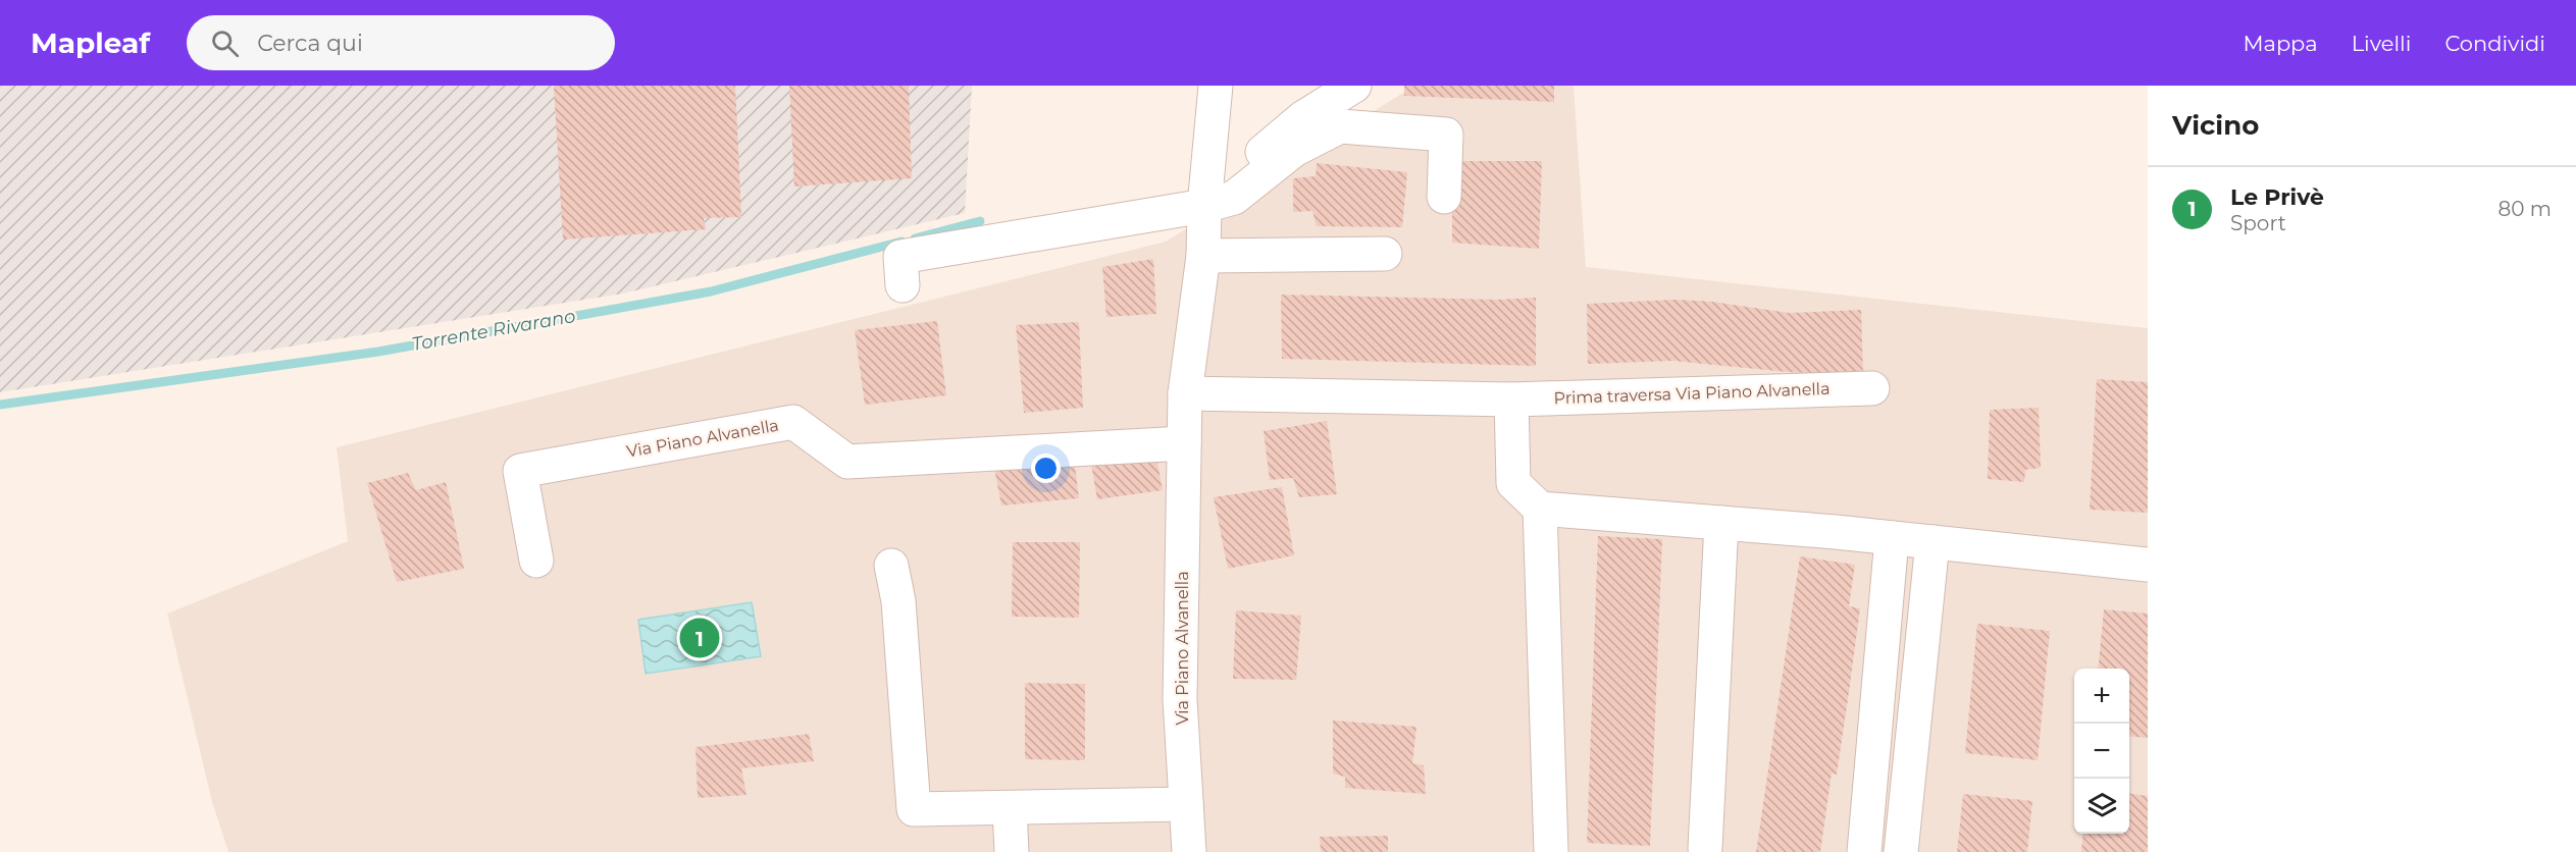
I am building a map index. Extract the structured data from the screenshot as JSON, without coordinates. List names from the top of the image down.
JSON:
{
  "streets": {
    "street": ["Prima traversa Via Piano Alvanella", "Via Piano Alvanella"]
  },
  "crossings": [
    ["Prima traversa Via Piano Alvanella", "Via Piano Alvanella"]
  ],
  "water": ["Torrente Rivarano"],
  "page": {
    "header": "Mapleaf",
    "search": "Cerca qui",
    "nav": ["Mappa", "Livelli", "Condividi"],
    "heading": "Vicino",
    "list": [
      {
        "mark": "1",
        "name": "Le Privè",
        "note": "Sport",
        "value": "80 m"
      }
    ],
    "pins": "1",
    "map_buttons": ["+", "−"]
  }
}
